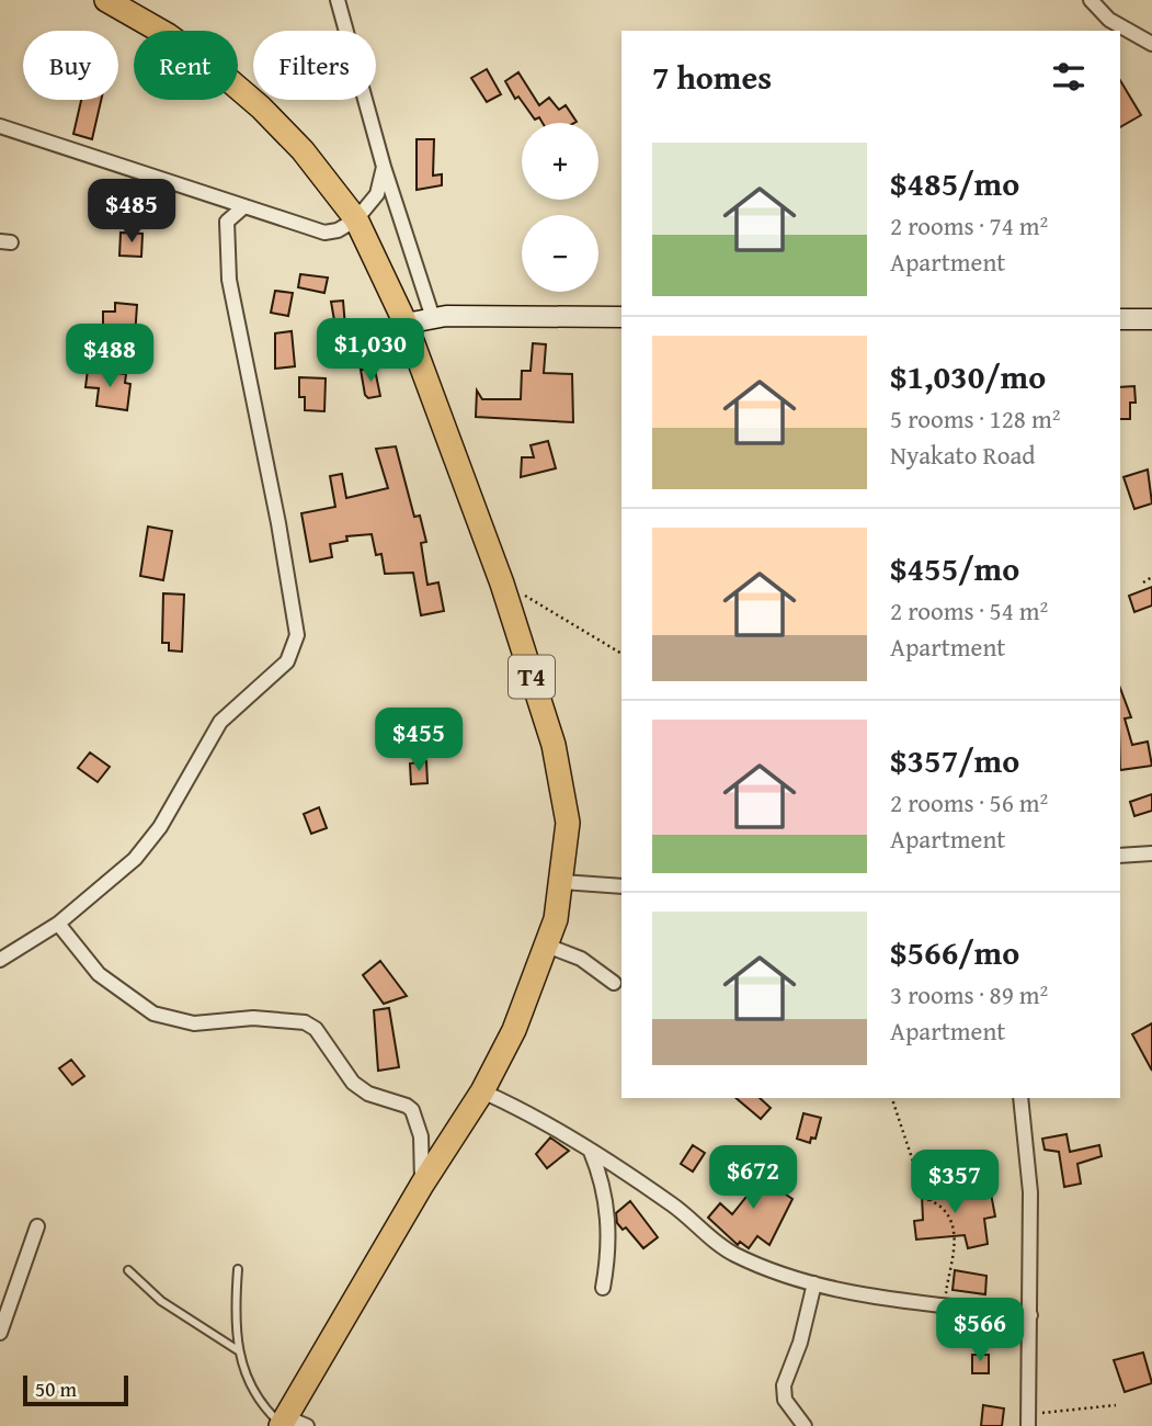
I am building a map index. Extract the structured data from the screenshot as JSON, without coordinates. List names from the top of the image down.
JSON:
{
  "streets": {
    "highway": ["T4"]
  },
  "scale_bar": "50 m",
  "page": {
    "chip": ["Buy", "Rent", "Filters"],
    "heading": "7 homes",
    "map_buttons": ["+", "−"],
    "list": [
      {
        "name": "$485/mo",
        "note": "2 rooms · 74 m² · Apartment"
      },
      {
        "name": "$1,030/mo",
        "note": "5 rooms · 128 m² · Nyakato Road"
      },
      {
        "name": "$455/mo",
        "note": "2 rooms · 54 m² · Apartment"
      },
      {
        "name": "$357/mo",
        "note": "2 rooms · 56 m² · Apartment"
      },
      {
        "name": "$566/mo",
        "note": "3 rooms · 89 m² · Apartment"
      }
    ],
    "price": [
      "$485",
      "$1,030",
      "$488",
      "$455",
      "$672",
      "$357",
      "$566"
    ],
    "scale": "50 m"
  }
}
